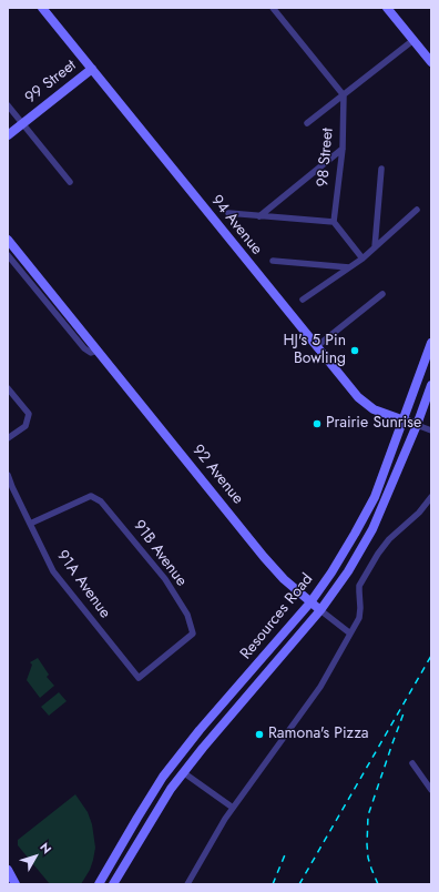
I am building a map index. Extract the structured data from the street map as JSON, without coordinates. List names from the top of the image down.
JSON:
{
  "streets": {
    "street": [
      "99 Street",
      "98 Street",
      "94 Avenue",
      "92 Avenue",
      "91B Avenue",
      "91A Avenue",
      "Resources Road"
    ]
  },
  "crossings": [
    ["99 Street", "94 Avenue"],
    ["94 Avenue", "Resources Road"],
    ["92 Avenue", "Resources Road"],
    ["91B Avenue", "91A Avenue"]
  ],
  "places": ["HJ's 5 Pin Bowling", "Prairie Sunrise", "Ramona's Pizza"],
  "north": "top right"
}
